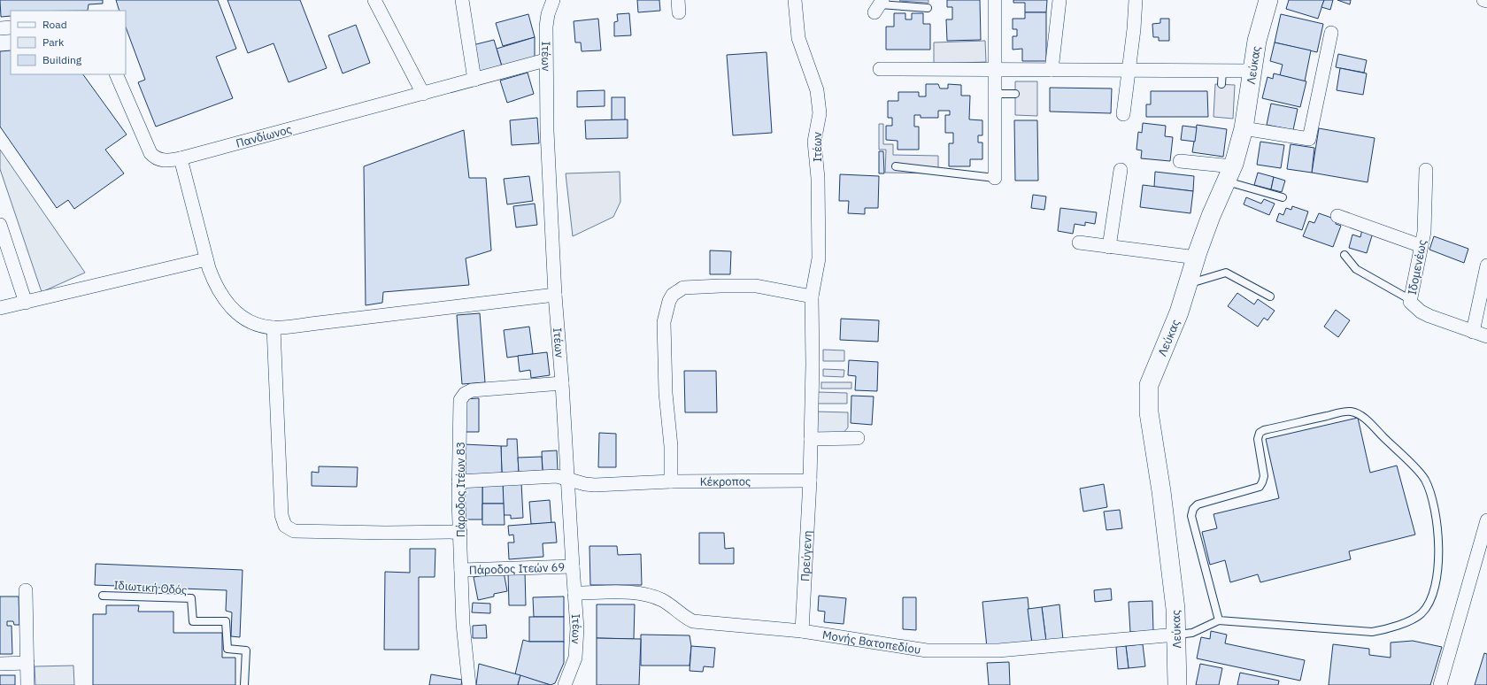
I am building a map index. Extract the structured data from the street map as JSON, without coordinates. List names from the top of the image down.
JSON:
{
  "streets": {
    "street": [
      "Ιτέων",
      "Λεύκας",
      "Πανδίωνος",
      "Ιδομενέως",
      "Κέκροπος",
      "Πάροδος Ιτέων 83",
      "Πρεύγενη",
      "Πάροδος Ιτεών 69",
      "Μονής Βατοπεδίου"
    ],
    "lane": ["Ιδιωτική Οδός"]
  },
  "crossings": [
    ["Ιτέων", "Πανδίωνος"],
    ["Ιτέων", "Κέκροπος"],
    ["Ιτέων", "Πάροδος Ιτέων 83"],
    ["Ιτέων", "Πάροδος Ιτεών 69"],
    ["Ιτέων", "Μονής Βατοπεδίου"],
    ["Λεύκας", "Μονής Βατοπεδίου"],
    ["Κέκροπος", "Πάροδος Ιτέων 83"],
    ["Κέκροπος", "Πρεύγενη"],
    ["Πάροδος Ιτέων 83", "Πάροδος Ιτεών 69"],
    ["Πρεύγενη", "Μονής Βατοπεδίου"]
  ],
  "legend": ["Road", "Park", "Building"]
}
